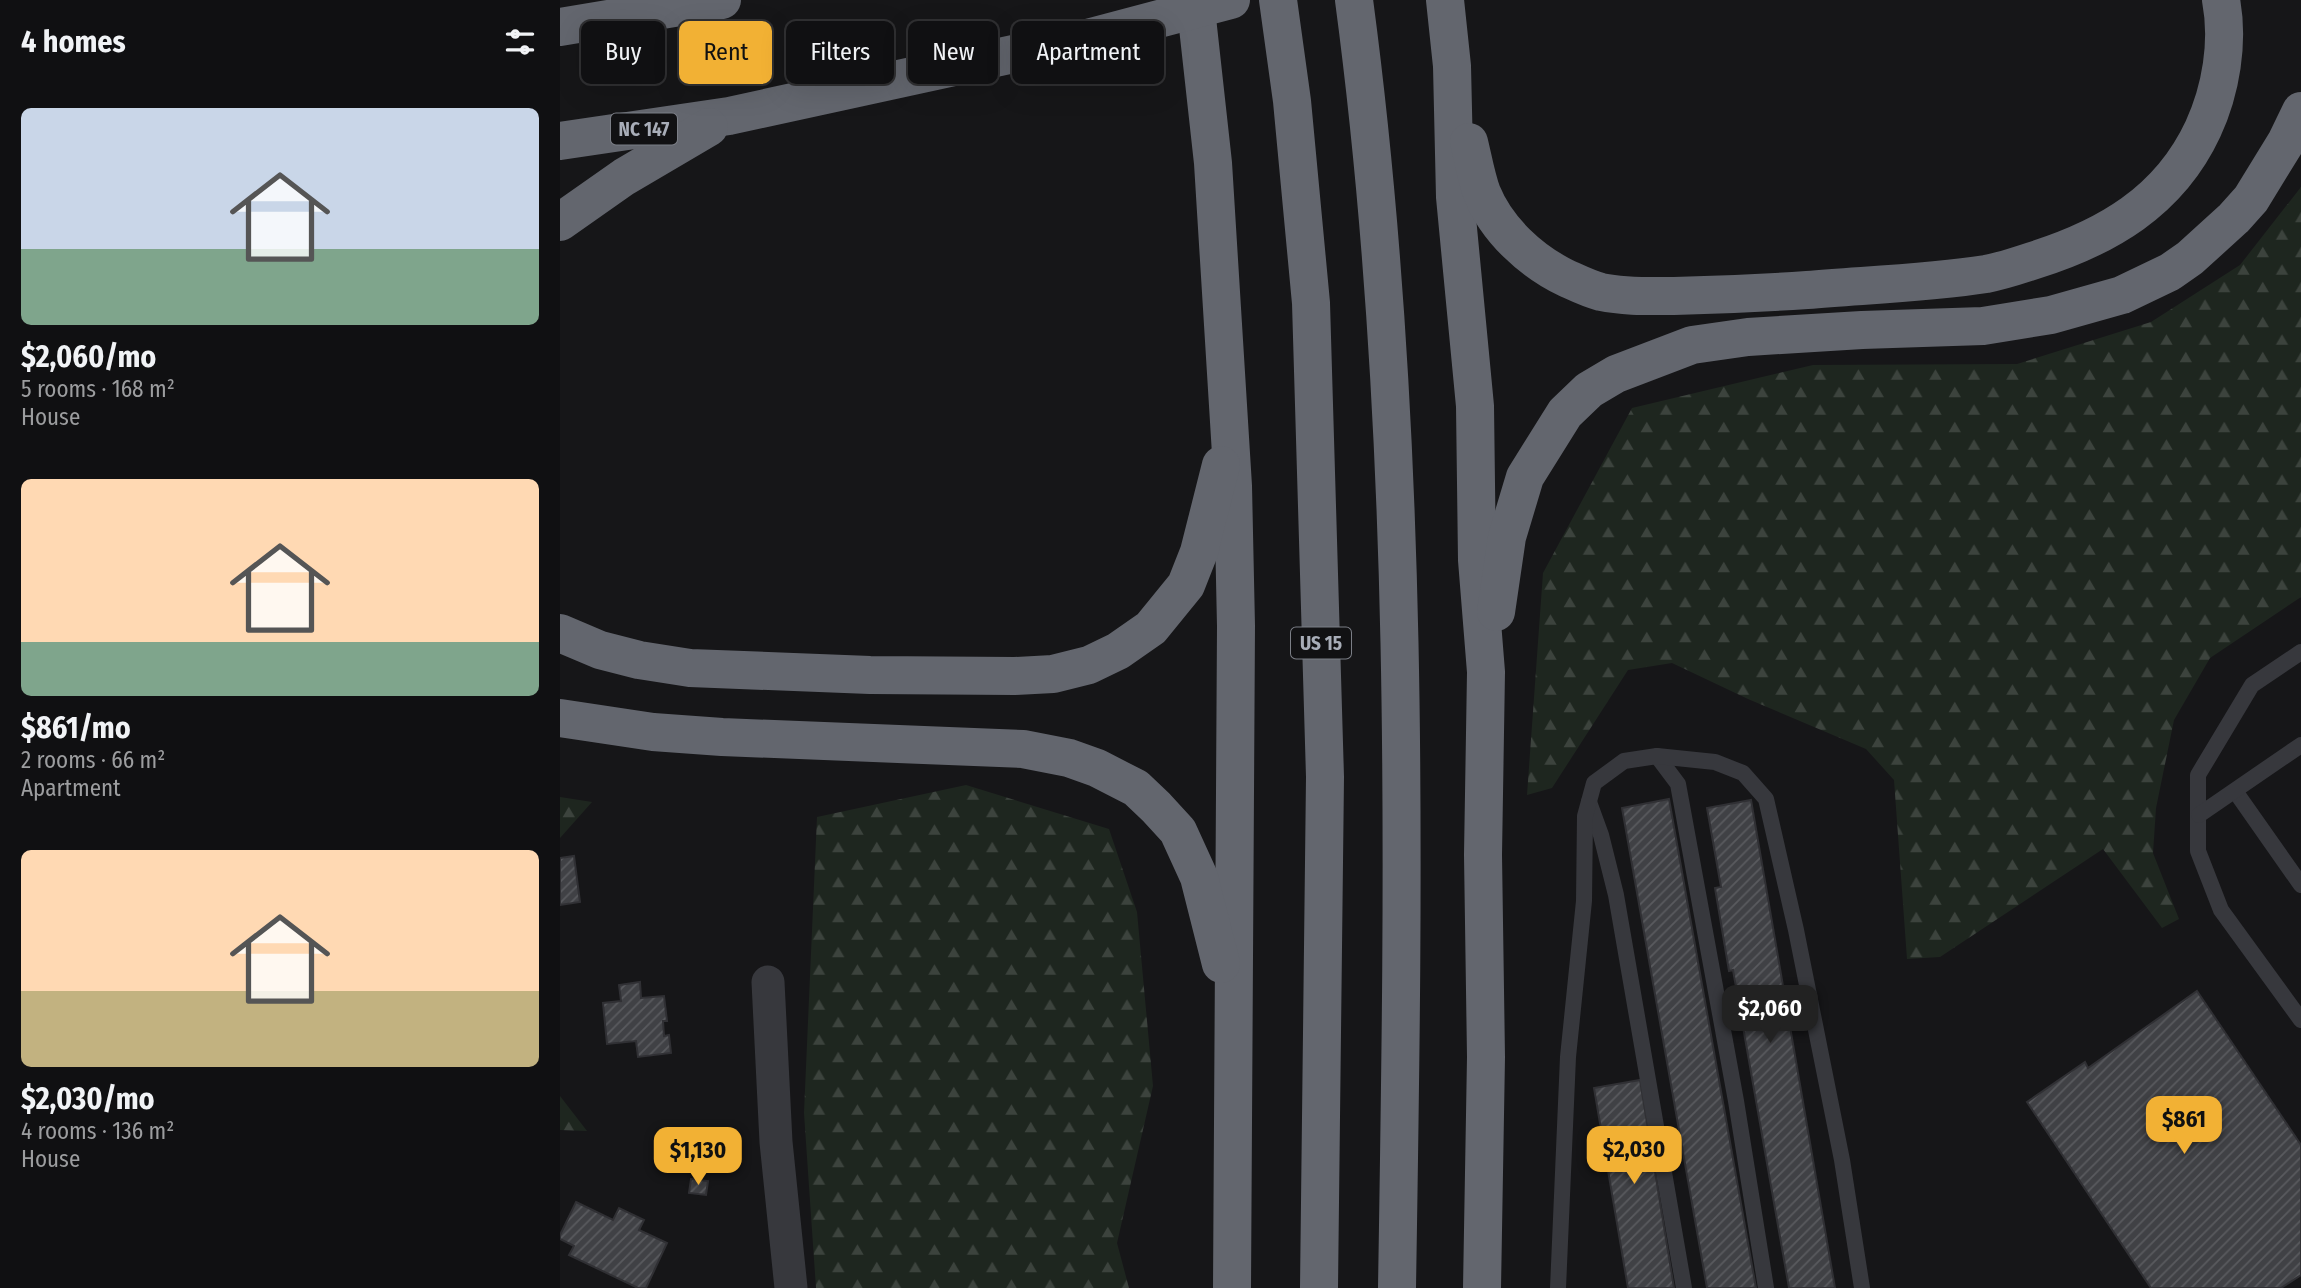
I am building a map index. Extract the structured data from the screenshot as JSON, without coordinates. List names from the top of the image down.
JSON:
{
  "streets": {
    "highway": ["NC 147", "US 15"]
  },
  "page": {
    "heading": "4 homes",
    "chip": [
      "Buy",
      "Rent",
      "Filters",
      "New",
      "Apartment"
    ],
    "list": [
      {
        "name": "$2,060/mo",
        "note": "5 rooms · 168 m² · House"
      },
      {
        "name": "$861/mo",
        "note": "2 rooms · 66 m² · Apartment"
      },
      {
        "name": "$2,030/mo",
        "note": "4 rooms · 136 m² · House"
      }
    ],
    "price": [
      "$2,060",
      "$861",
      "$2,030",
      "$1,130"
    ]
  }
}
